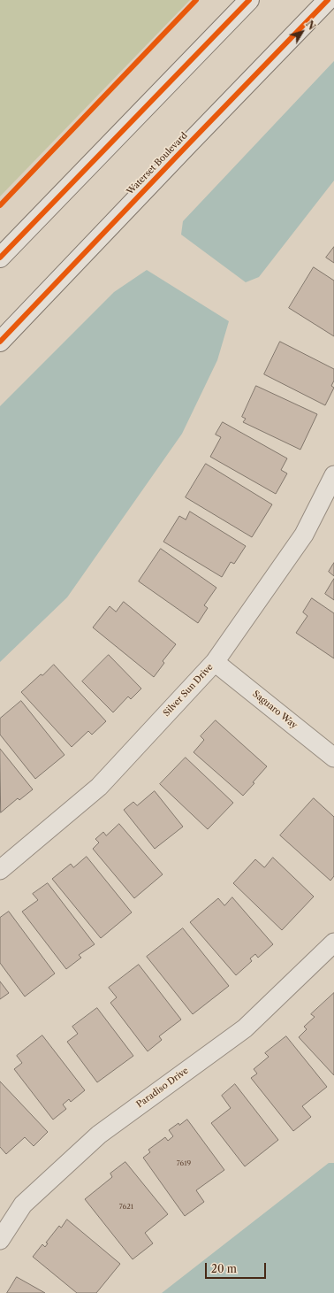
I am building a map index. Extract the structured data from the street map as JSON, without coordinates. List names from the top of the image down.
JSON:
{
  "streets": {
    "street": [
      "Waterset Boulevard",
      "Silver Sun Drive",
      "Saguaro Way",
      "Paradiso Drive"
    ]
  },
  "crossings": [
    ["Silver Sun Drive", "Saguaro Way"]
  ],
  "house_numbers": ["7619", "7621"],
  "scale_bar": "20 m",
  "north": "top right"
}
